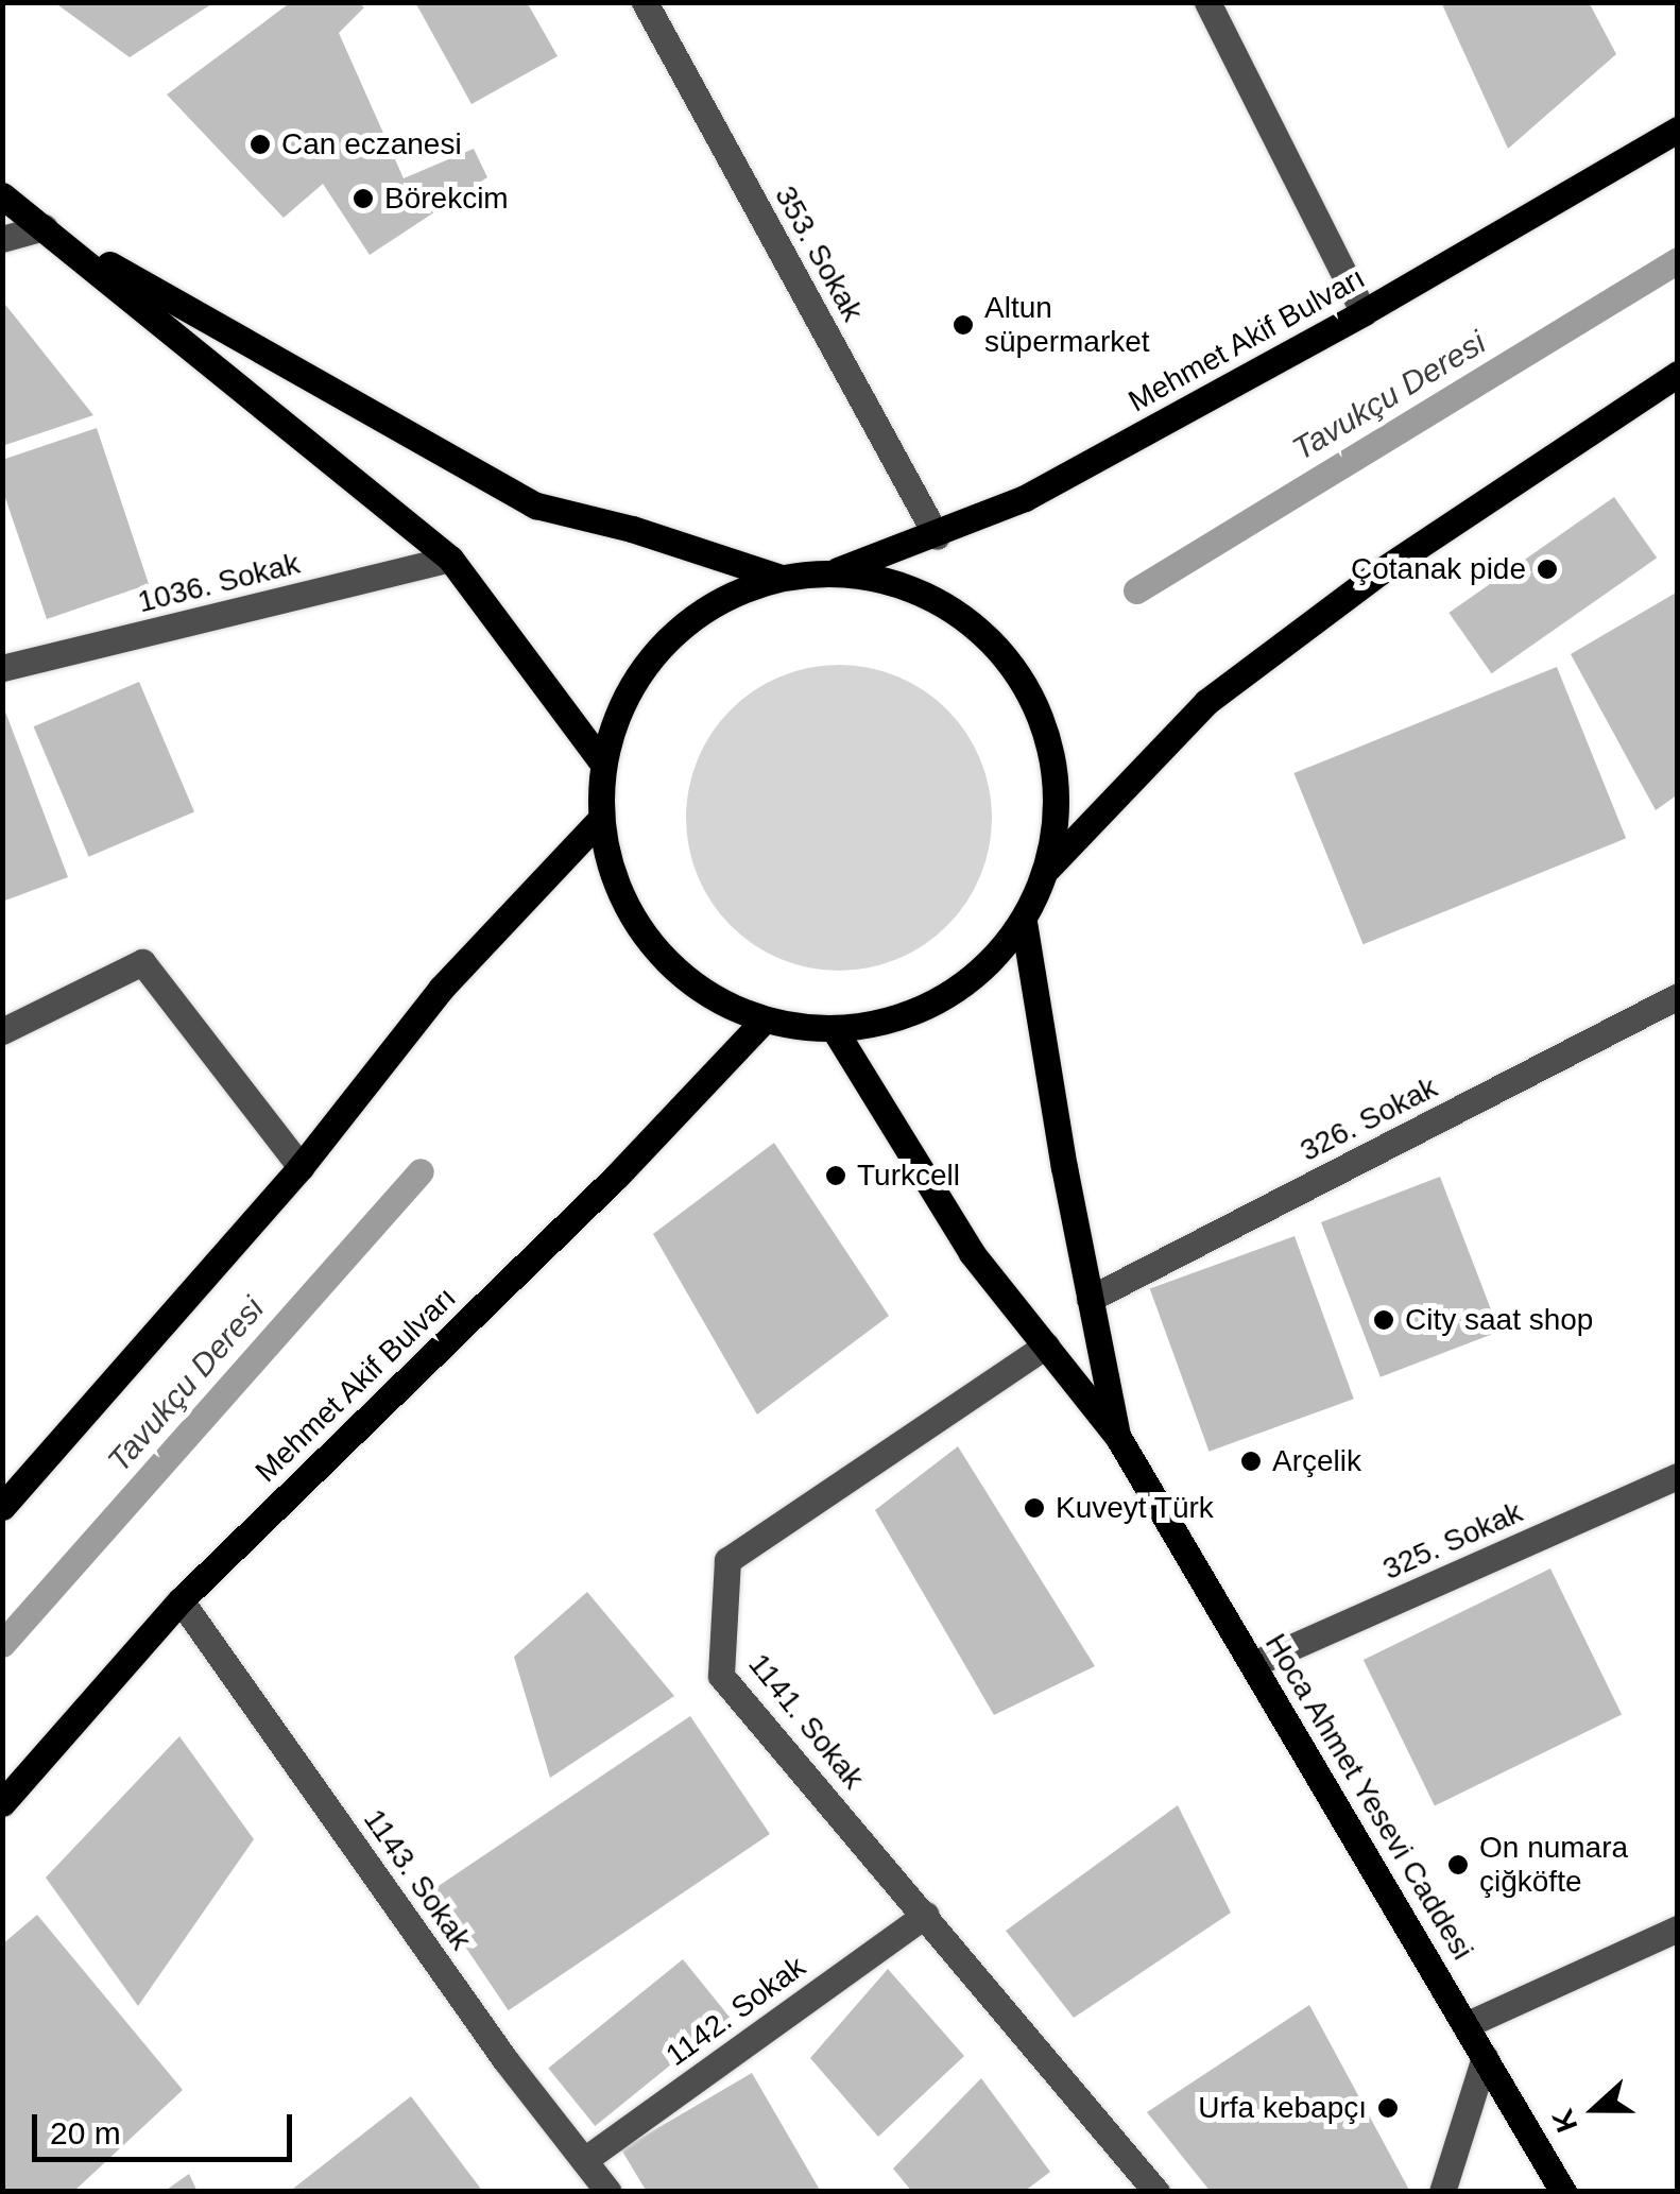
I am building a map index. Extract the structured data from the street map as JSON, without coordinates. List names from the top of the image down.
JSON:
{
  "streets": {
    "main road": ["Mehmet Akif Bulvarı", "Hoca Ahmet Yesevi Caddesi"],
    "street": [
      "353. Sokak",
      "1036. Sokak",
      "326. Sokak",
      "325. Sokak",
      "1141. Sokak",
      "1143. Sokak",
      "1142. Sokak"
    ]
  },
  "crossings": [
    ["353. Sokak", "Mehmet Akif Bulvarı"],
    ["Mehmet Akif Bulvarı", "1143. Sokak"],
    ["325. Sokak", "Hoca Ahmet Yesevi Caddesi"],
    ["1141. Sokak", "1142. Sokak"],
    ["1143. Sokak", "1142. Sokak"]
  ],
  "water": ["Tavukçu Deresi"],
  "places": [
    "Can eczanesi",
    "Börekcim",
    "Altun süpermarket",
    "Çotanak pide",
    "Turkcell",
    "City saat shop",
    "Arçelik",
    "Kuveyt Türk",
    "On numara çiğköfte",
    "Urfa kebapçı"
  ],
  "scale_bar": "20 m",
  "north": "left"
}
